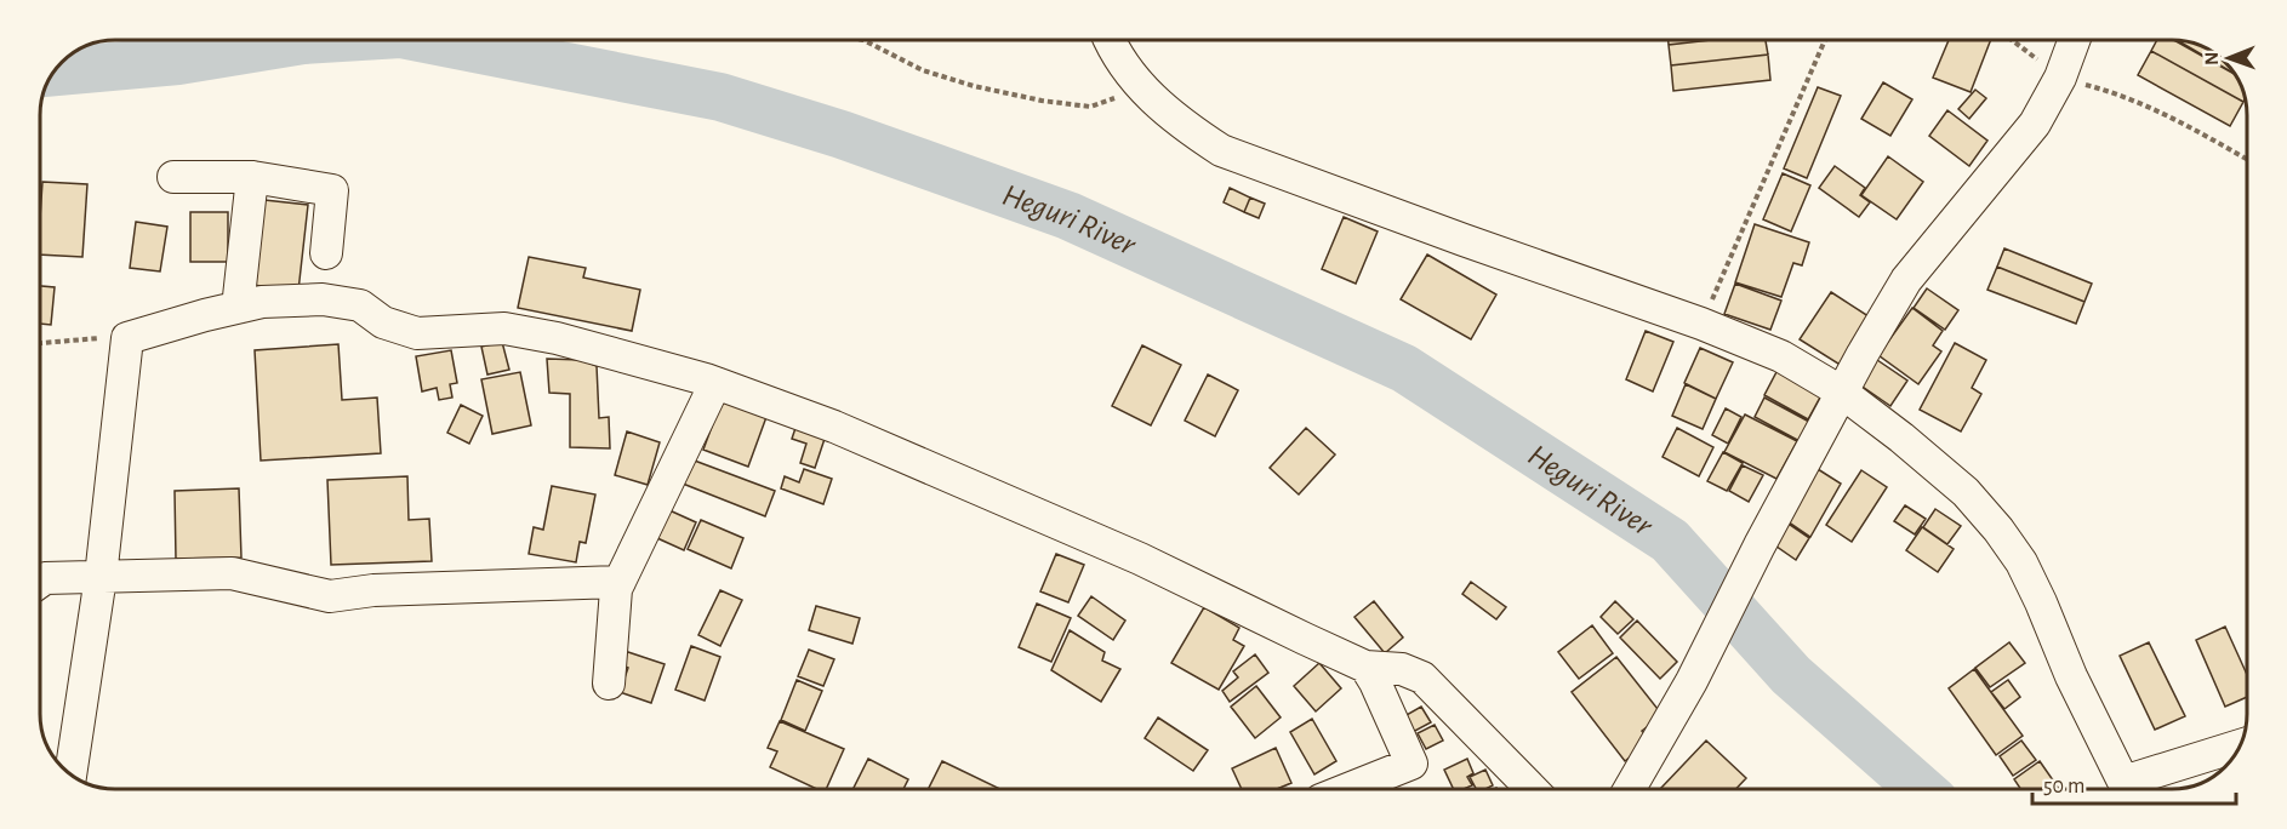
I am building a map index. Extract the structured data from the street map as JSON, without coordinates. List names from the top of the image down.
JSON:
{
  "water": ["Heguri River"],
  "scale_bar": "50 m",
  "north": "left"
}
